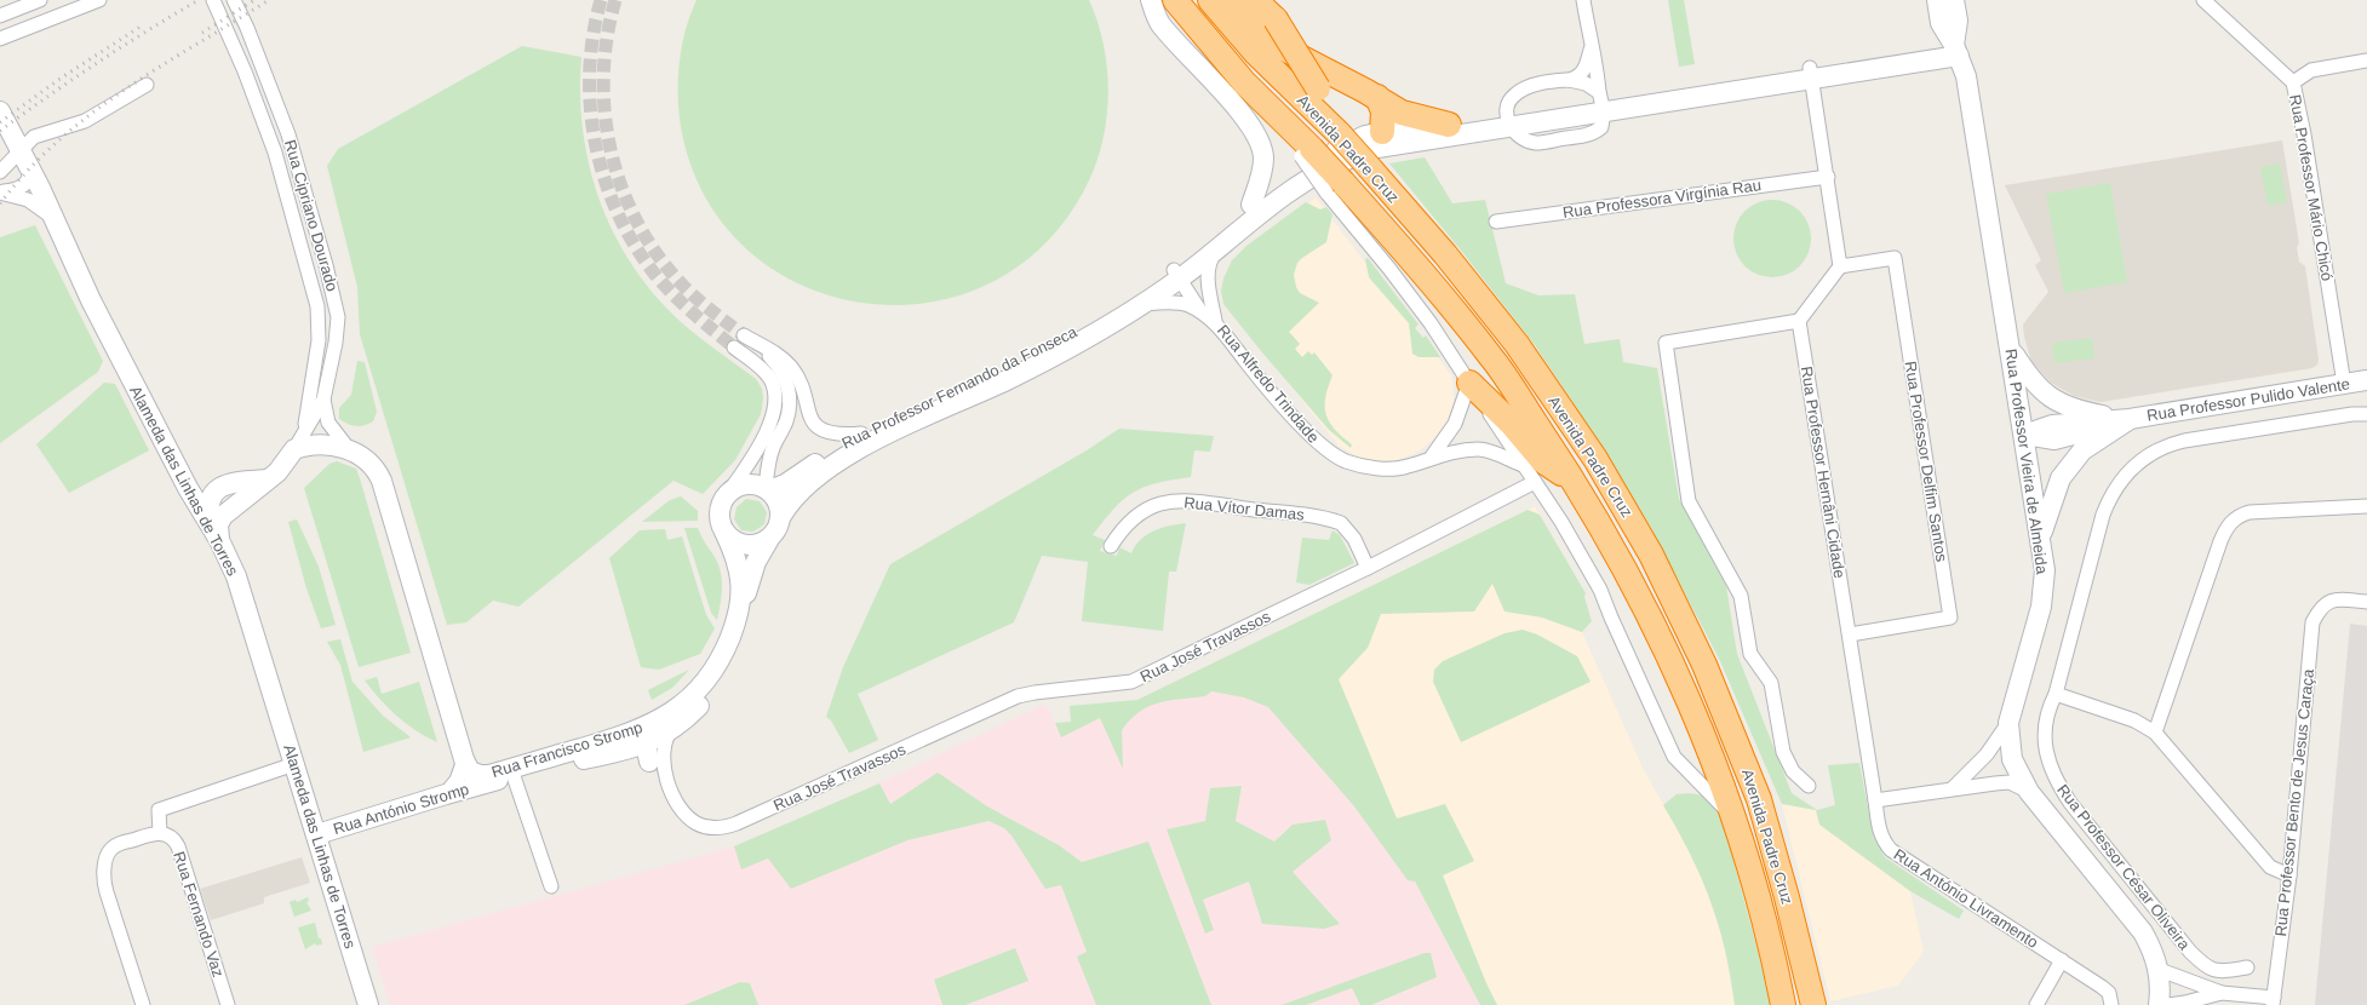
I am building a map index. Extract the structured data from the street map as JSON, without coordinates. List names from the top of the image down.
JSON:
{
  "streets": {
    "highway": ["Avenida Padre Cruz"],
    "street": [
      "Rua Professor Mário Chicó",
      "Rua Professora Virgínia Rau",
      "Rua Cipriano Dourado",
      "Rua Alfredo Trindade",
      "Rua Professor Fernando da Fonseca",
      "Rua Professor Pulido Valente",
      "Rua Professor Delfim Santos",
      "Rua Professor Vieira de Almeida",
      "Rua Professor Hernâni Cidade",
      "Alameda das Linhas de Torres",
      "Rua Vítor Damas",
      "Rua José Travassos",
      "Rua Francisco Stromp",
      "Rua Professor Bento de Jesus Caraça",
      "Rua António Stromp",
      "Rua Professor César Oliveira",
      "Rua António Livramento",
      "Rua Fernando Vaz"
    ]
  },
  "crossings": [
    ["Avenida Padre Cruz", "Rua Alfredo Trindade"],
    ["Avenida Padre Cruz", "Rua Professor Fernando da Fonseca"],
    ["Avenida Padre Cruz", "Rua José Travassos"],
    ["Rua Professor Mário Chicó", "Rua Professor Pulido Valente"],
    ["Rua Cipriano Dourado", "Rua Francisco Stromp"],
    ["Rua Alfredo Trindade", "Rua Professor Fernando da Fonseca"],
    ["Rua Professor Fernando da Fonseca", "Rua Professor Vieira de Almeida"],
    ["Rua Professor Fernando da Fonseca", "Rua Francisco Stromp"],
    ["Rua Professor Pulido Valente", "Rua Professor Vieira de Almeida"],
    ["Rua Professor Delfim Santos", "Rua Professor Hernâni Cidade"],
    ["Rua Professor Vieira de Almeida", "Rua Professor Bento de Jesus Caraça"],
    ["Rua Professor Hernâni Cidade", "Rua António Livramento"],
    ["Alameda das Linhas de Torres", "Rua António Stromp"],
    ["Rua Vítor Damas", "Rua José Travassos"],
    ["Rua José Travassos", "Rua Francisco Stromp"],
    ["Rua Francisco Stromp", "Rua António Stromp"]
  ]
}
